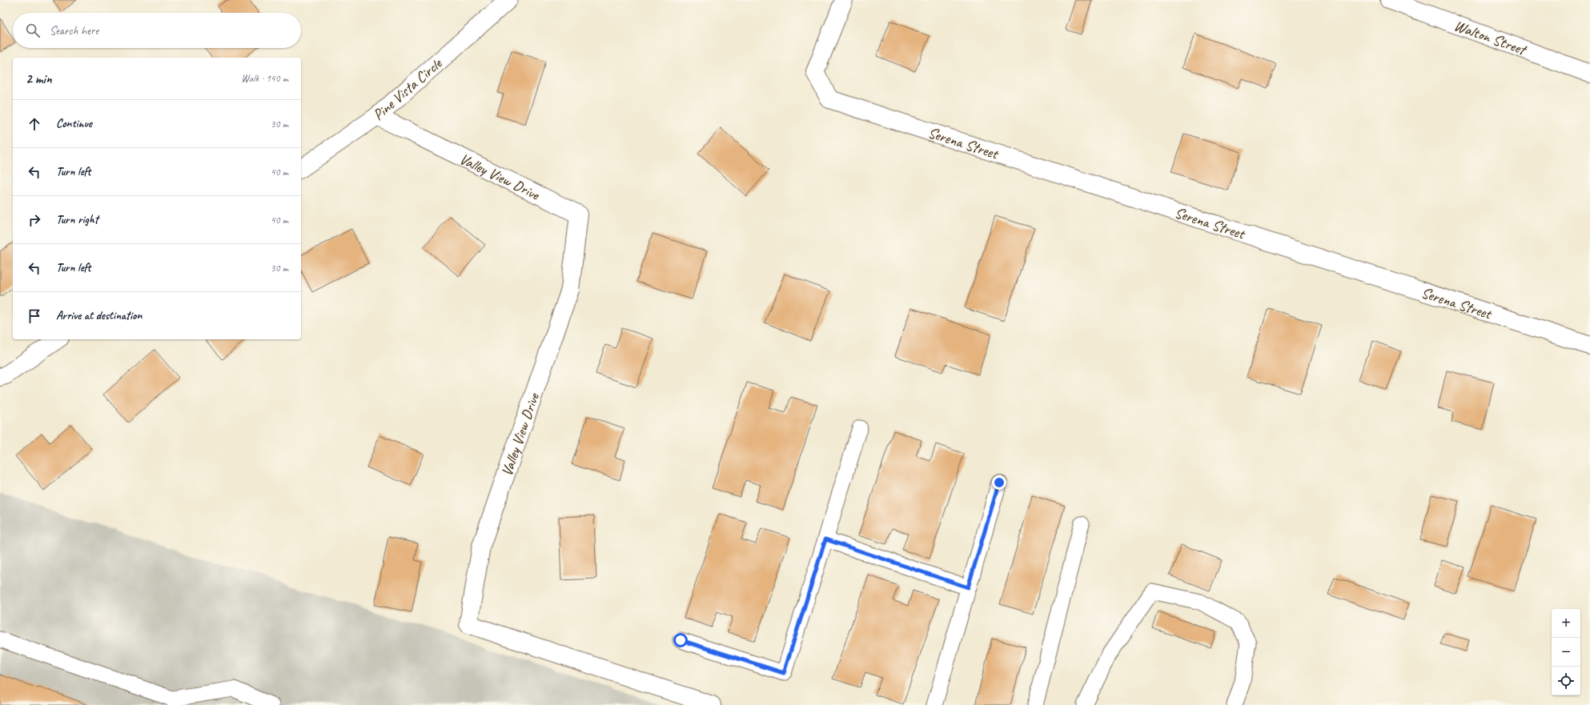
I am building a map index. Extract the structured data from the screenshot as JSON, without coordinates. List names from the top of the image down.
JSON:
{
  "streets": {
    "street": [
      "Walton Street",
      "Pine Vista Circle",
      "Serena Street",
      "Valley View Drive"
    ]
  },
  "crossings": [
    ["Pine Vista Circle", "Valley View Drive"]
  ],
  "page": {
    "search": "Search here",
    "heading": ["2 min", "Walk · 140 m"],
    "list": [
      ["Continue", "30 m"],
      ["Turn left", "40 m"],
      ["Turn right", "40 m"],
      ["Turn left", "30 m"],
      "Arrive at destination"
    ],
    "map_buttons": ["+", "−"]
  }
}
